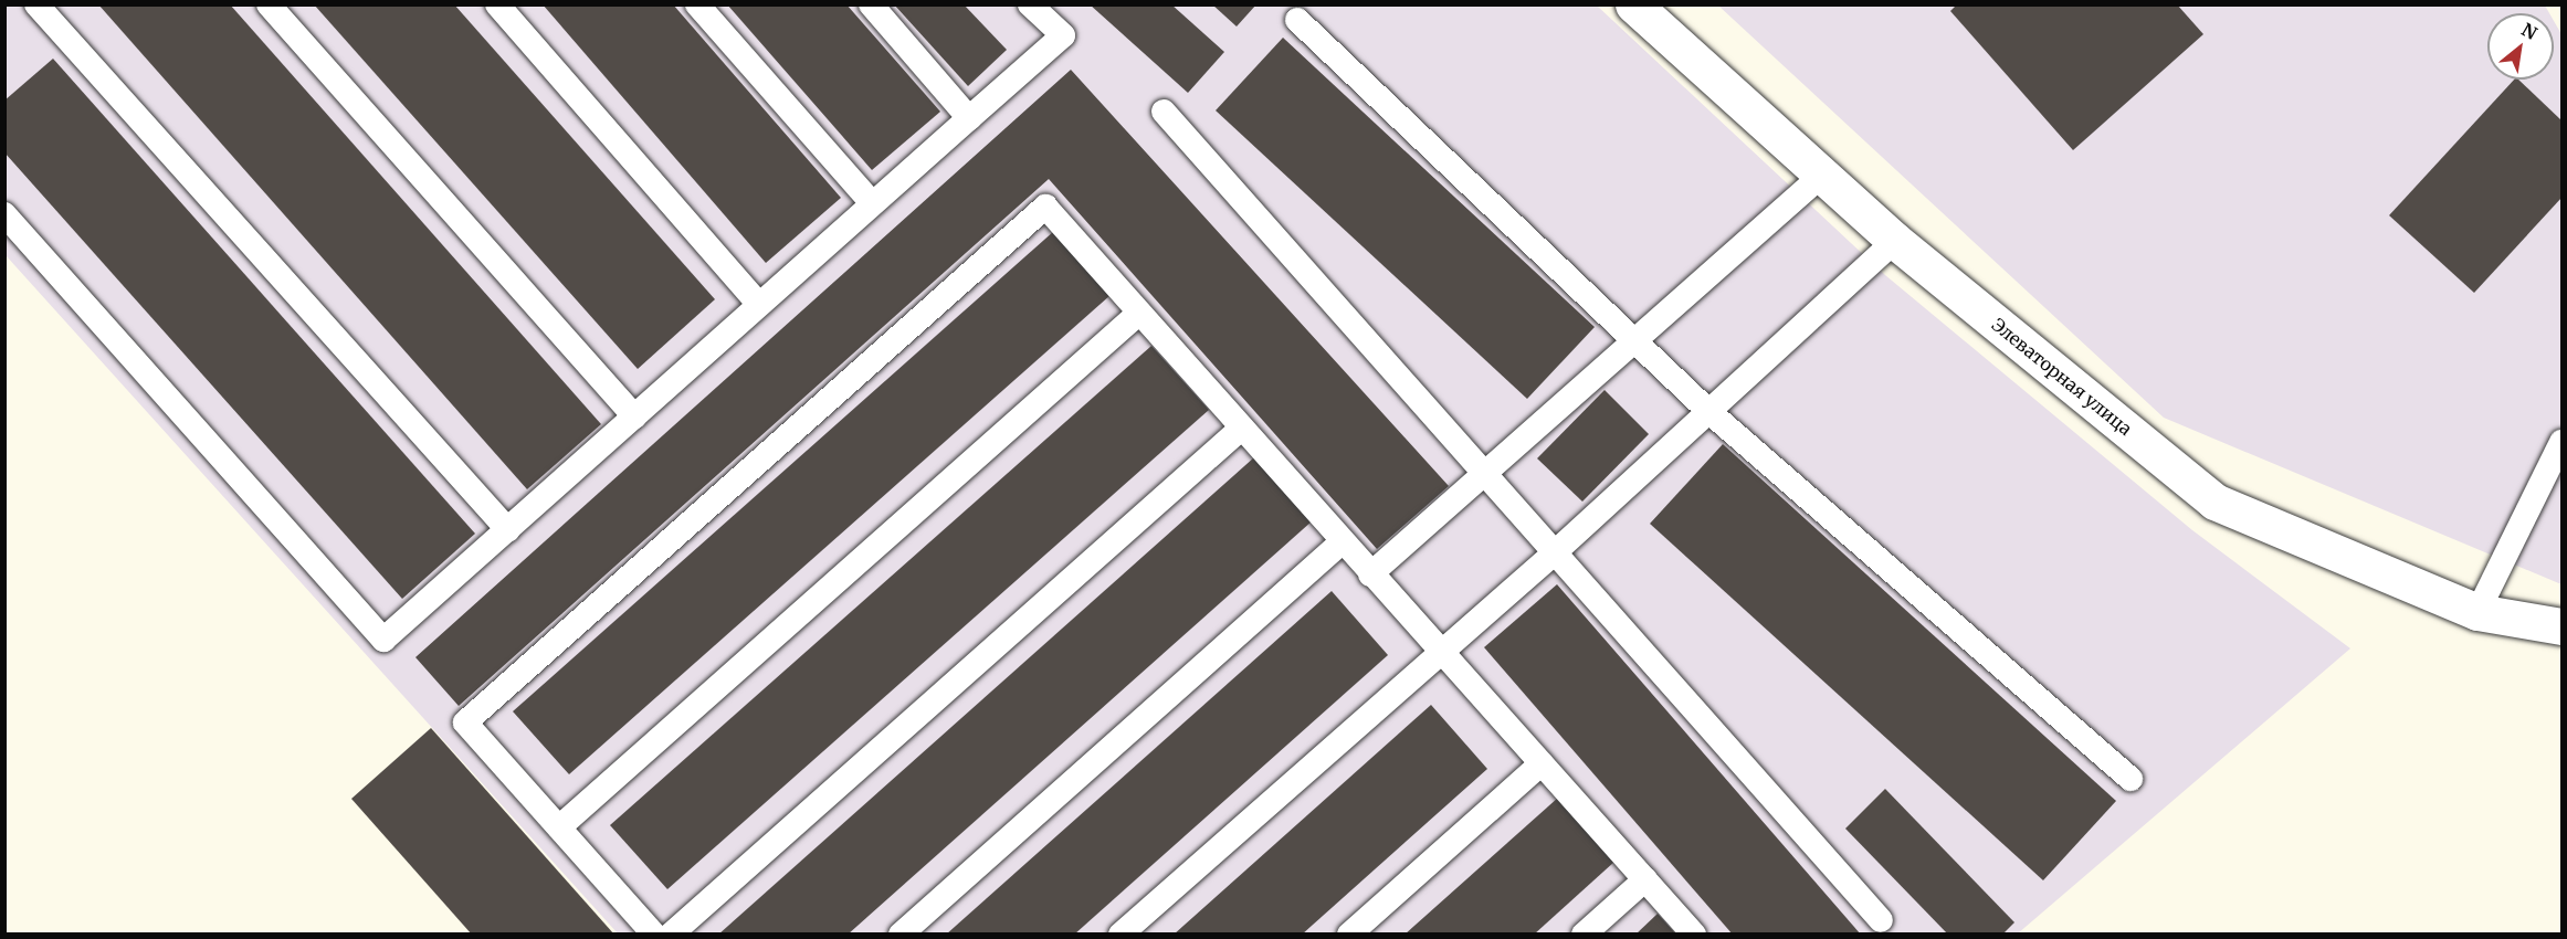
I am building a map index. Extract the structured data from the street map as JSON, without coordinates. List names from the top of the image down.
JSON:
{
  "streets": {
    "street": ["Элеваторная улица"]
  },
  "north": "top right"
}
